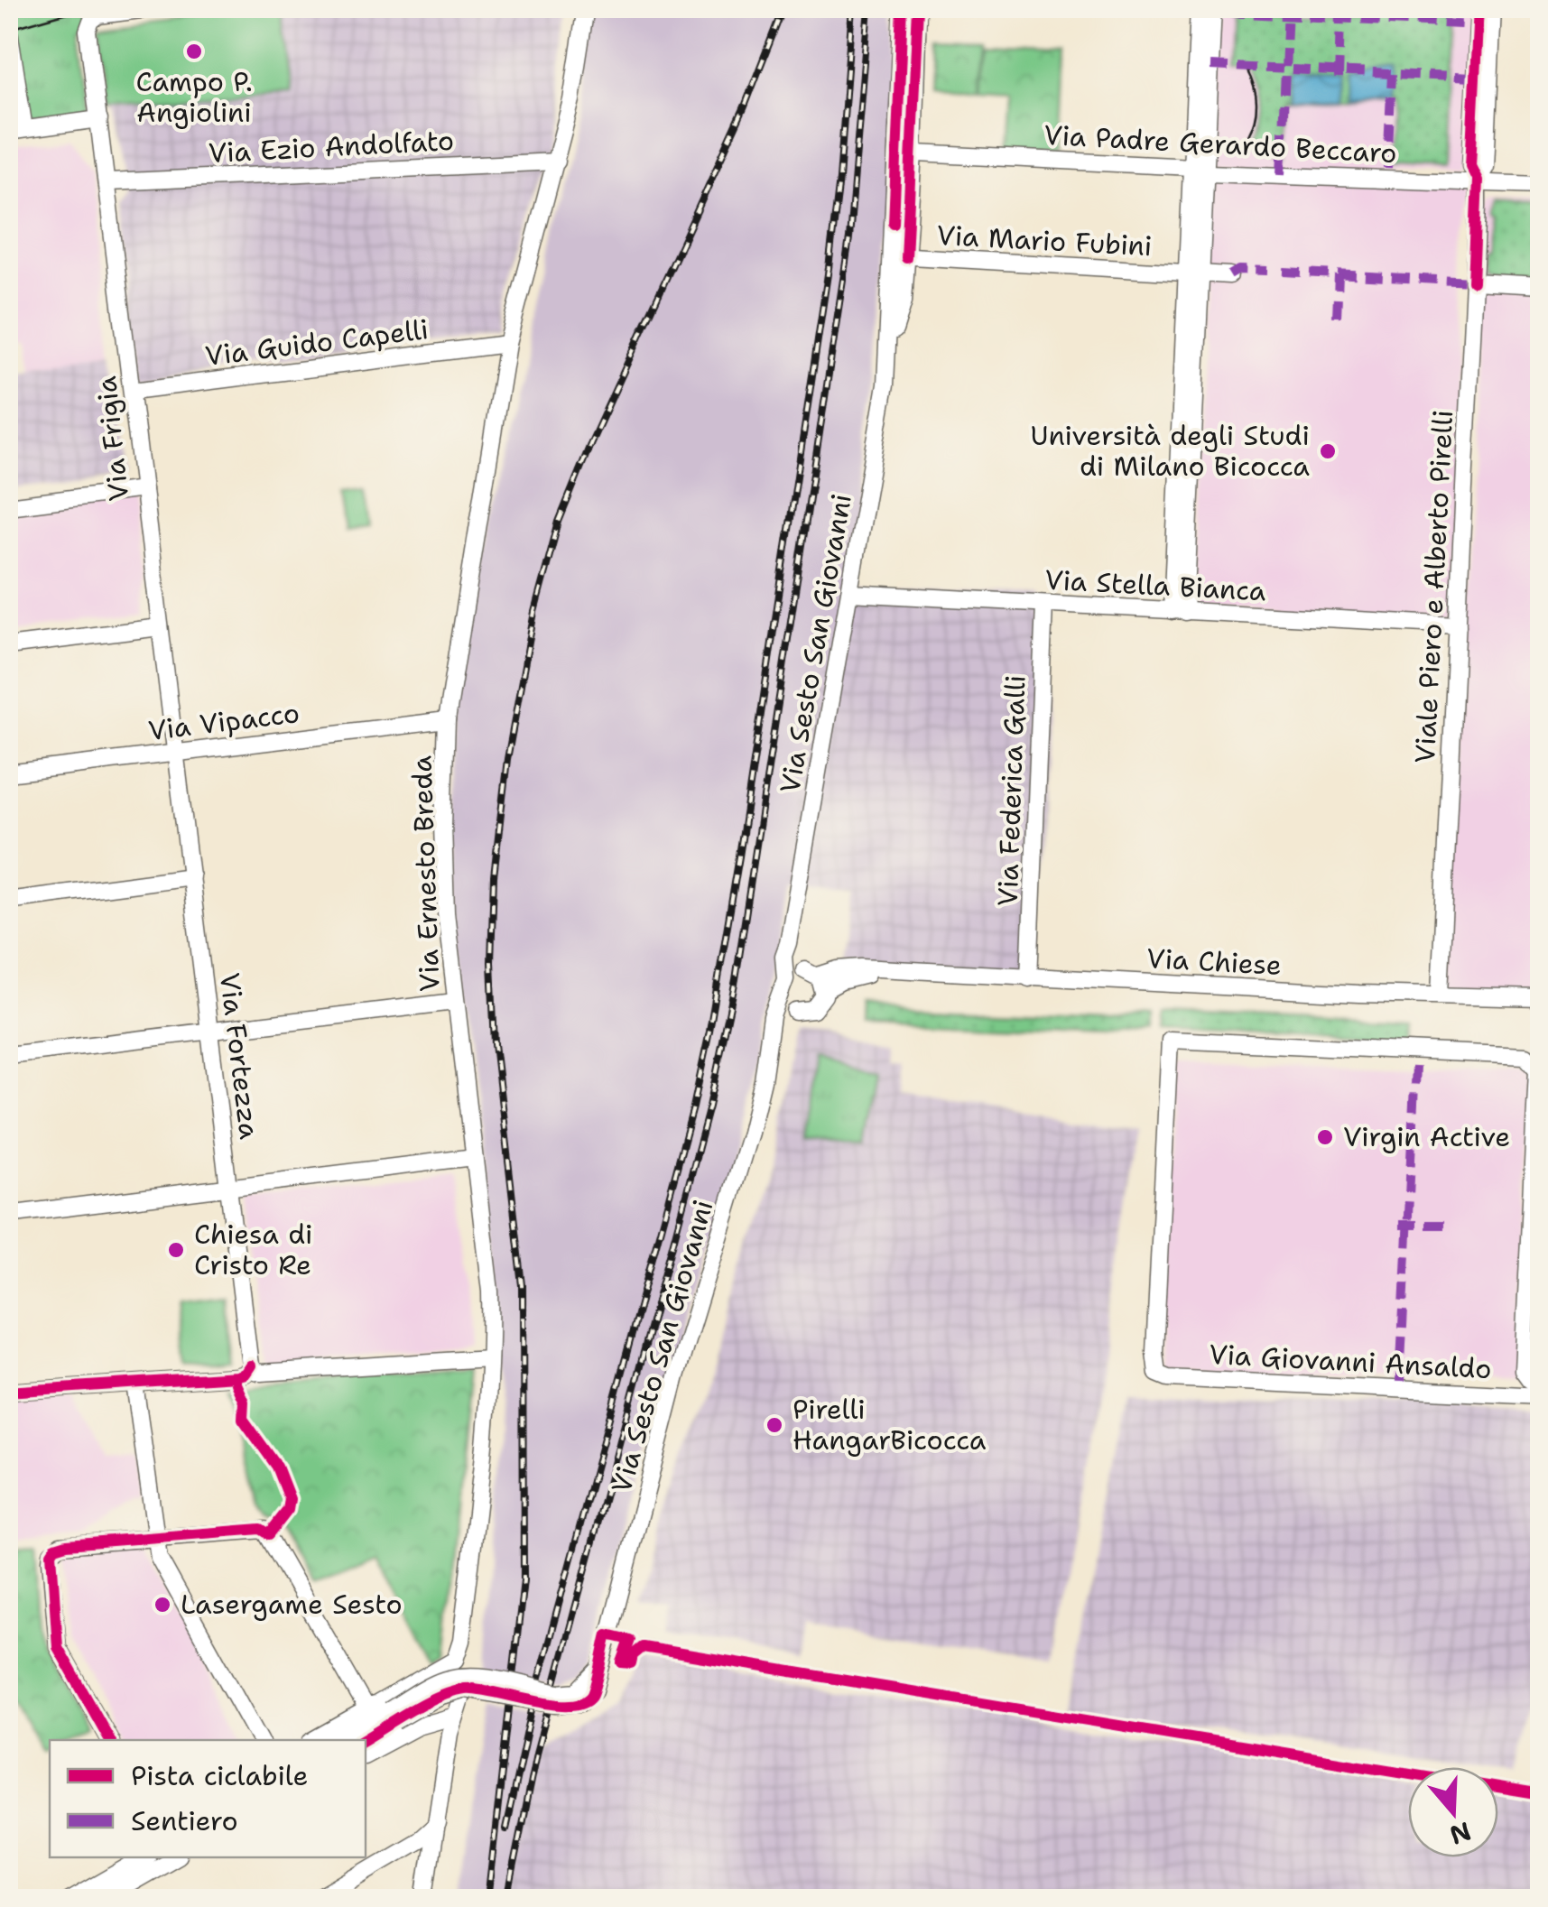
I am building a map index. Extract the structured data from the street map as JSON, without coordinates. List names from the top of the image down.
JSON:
{
  "streets": {
    "street": [
      "Via Padre Gerardo Beccaro",
      "Via Ezio Andolfato",
      "Via Mario Fubini",
      "Via Guido Capelli",
      "Via Frigia",
      "Via Stella Bianca",
      "Viale Piero e Alberto Pirelli",
      "Via Sesto San Giovanni",
      "Via Vipacco",
      "Via Federica Galli",
      "Via Ernesto Breda",
      "Via Chiese",
      "Via Fortezza",
      "Via Giovanni Ansaldo"
    ]
  },
  "crossings": [
    ["Via Padre Gerardo Beccaro", "Viale Piero e Alberto Pirelli"],
    ["Via Padre Gerardo Beccaro", "Via Sesto San Giovanni"],
    ["Via Ezio Andolfato", "Via Frigia"],
    ["Via Ezio Andolfato", "Via Ernesto Breda"],
    ["Via Mario Fubini", "Via Sesto San Giovanni"],
    ["Via Guido Capelli", "Via Frigia"],
    ["Via Guido Capelli", "Via Ernesto Breda"],
    ["Via Frigia", "Via Vipacco"],
    ["Via Frigia", "Via Fortezza"],
    ["Via Stella Bianca", "Viale Piero e Alberto Pirelli"],
    ["Via Stella Bianca", "Via Sesto San Giovanni"],
    ["Via Stella Bianca", "Via Federica Galli"],
    ["Viale Piero e Alberto Pirelli", "Via Chiese"],
    ["Via Sesto San Giovanni", "Via Chiese"],
    ["Via Vipacco", "Via Ernesto Breda"],
    ["Via Vipacco", "Via Fortezza"],
    ["Via Federica Galli", "Via Chiese"]
  ],
  "places": [
    "Campo P. Angiolini",
    "Università degli Studi di Milano Bicocca",
    "Virgin Active",
    "Chiesa di Cristo Re",
    "Pirelli HangarBicocca",
    "Lasergame Sesto"
  ],
  "legend": ["Pista ciclabile", "Sentiero"],
  "north": "bottom"
}
